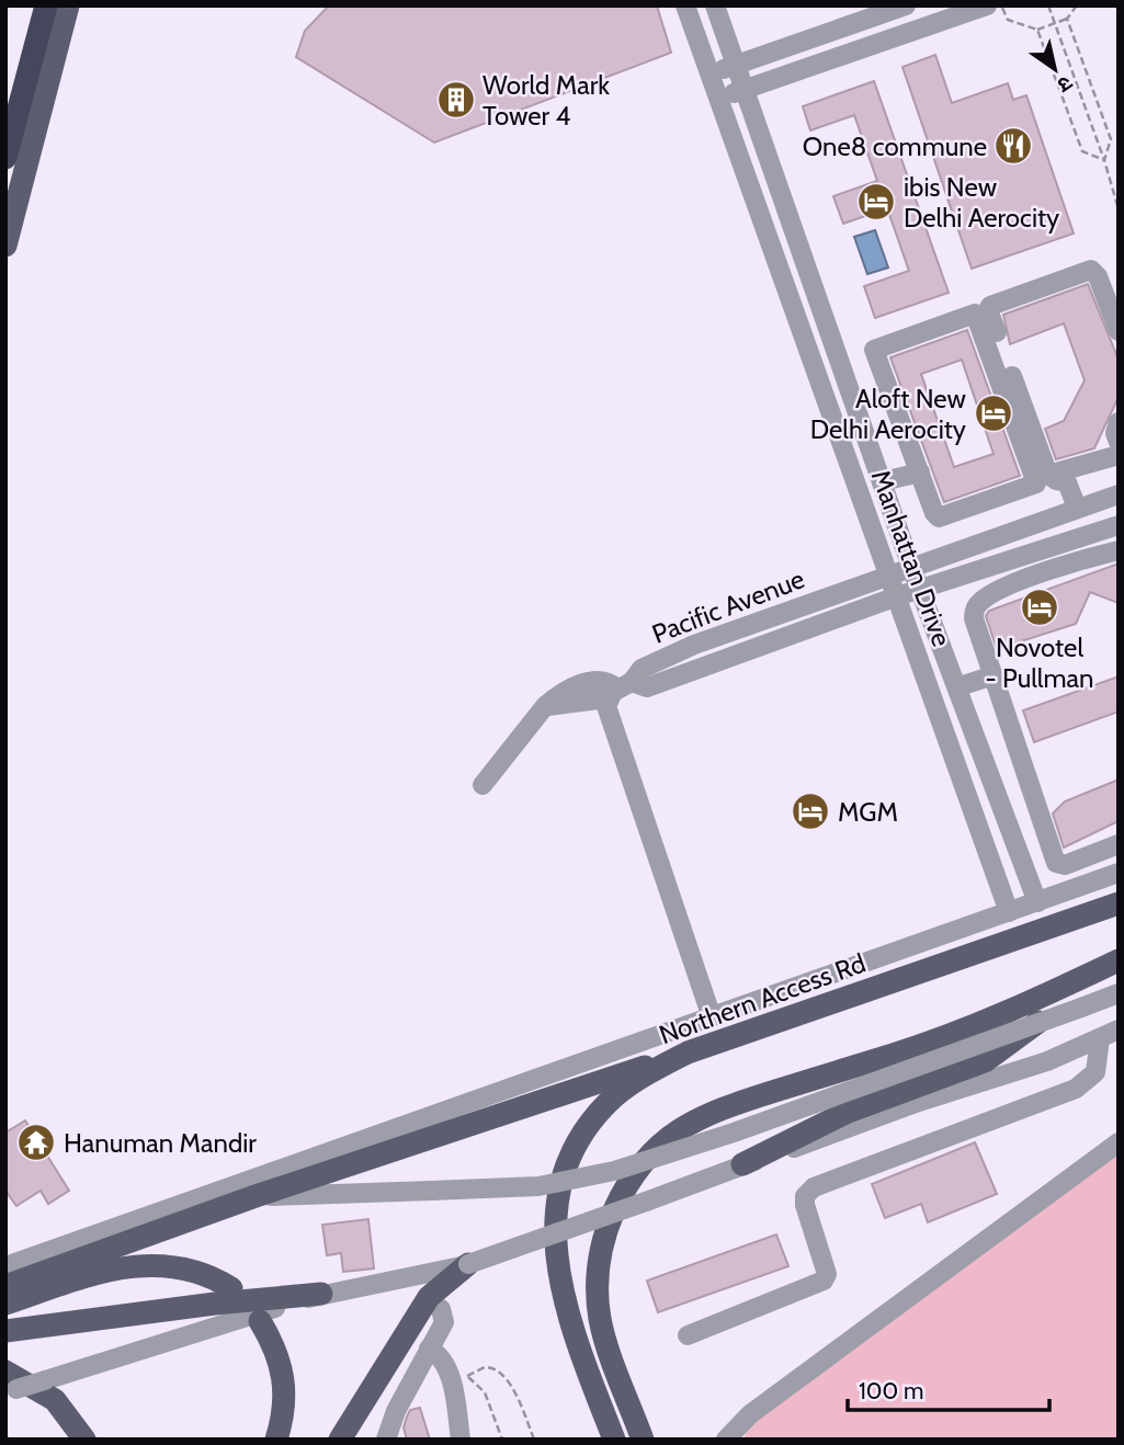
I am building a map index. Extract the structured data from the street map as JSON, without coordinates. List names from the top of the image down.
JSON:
{
  "streets": {
    "main road": ["Northern Access Rd"],
    "street": ["Manhattan Drive", "Pacific Avenue"]
  },
  "crossings": [
    ["Manhattan Drive", "Pacific Avenue"]
  ],
  "places": {
    "building": ["World Mark Tower 4"],
    "restaurant": ["One8 commune"],
    "hotel": [
      "ibis New Delhi Aerocity",
      "Aloft New Delhi Aerocity",
      "Novotel - Pullman",
      "MGM"
    ],
    "temple": ["Hanuman Mandir"]
  },
  "scale_bar": "100 m",
  "north": "bottom right"
}
